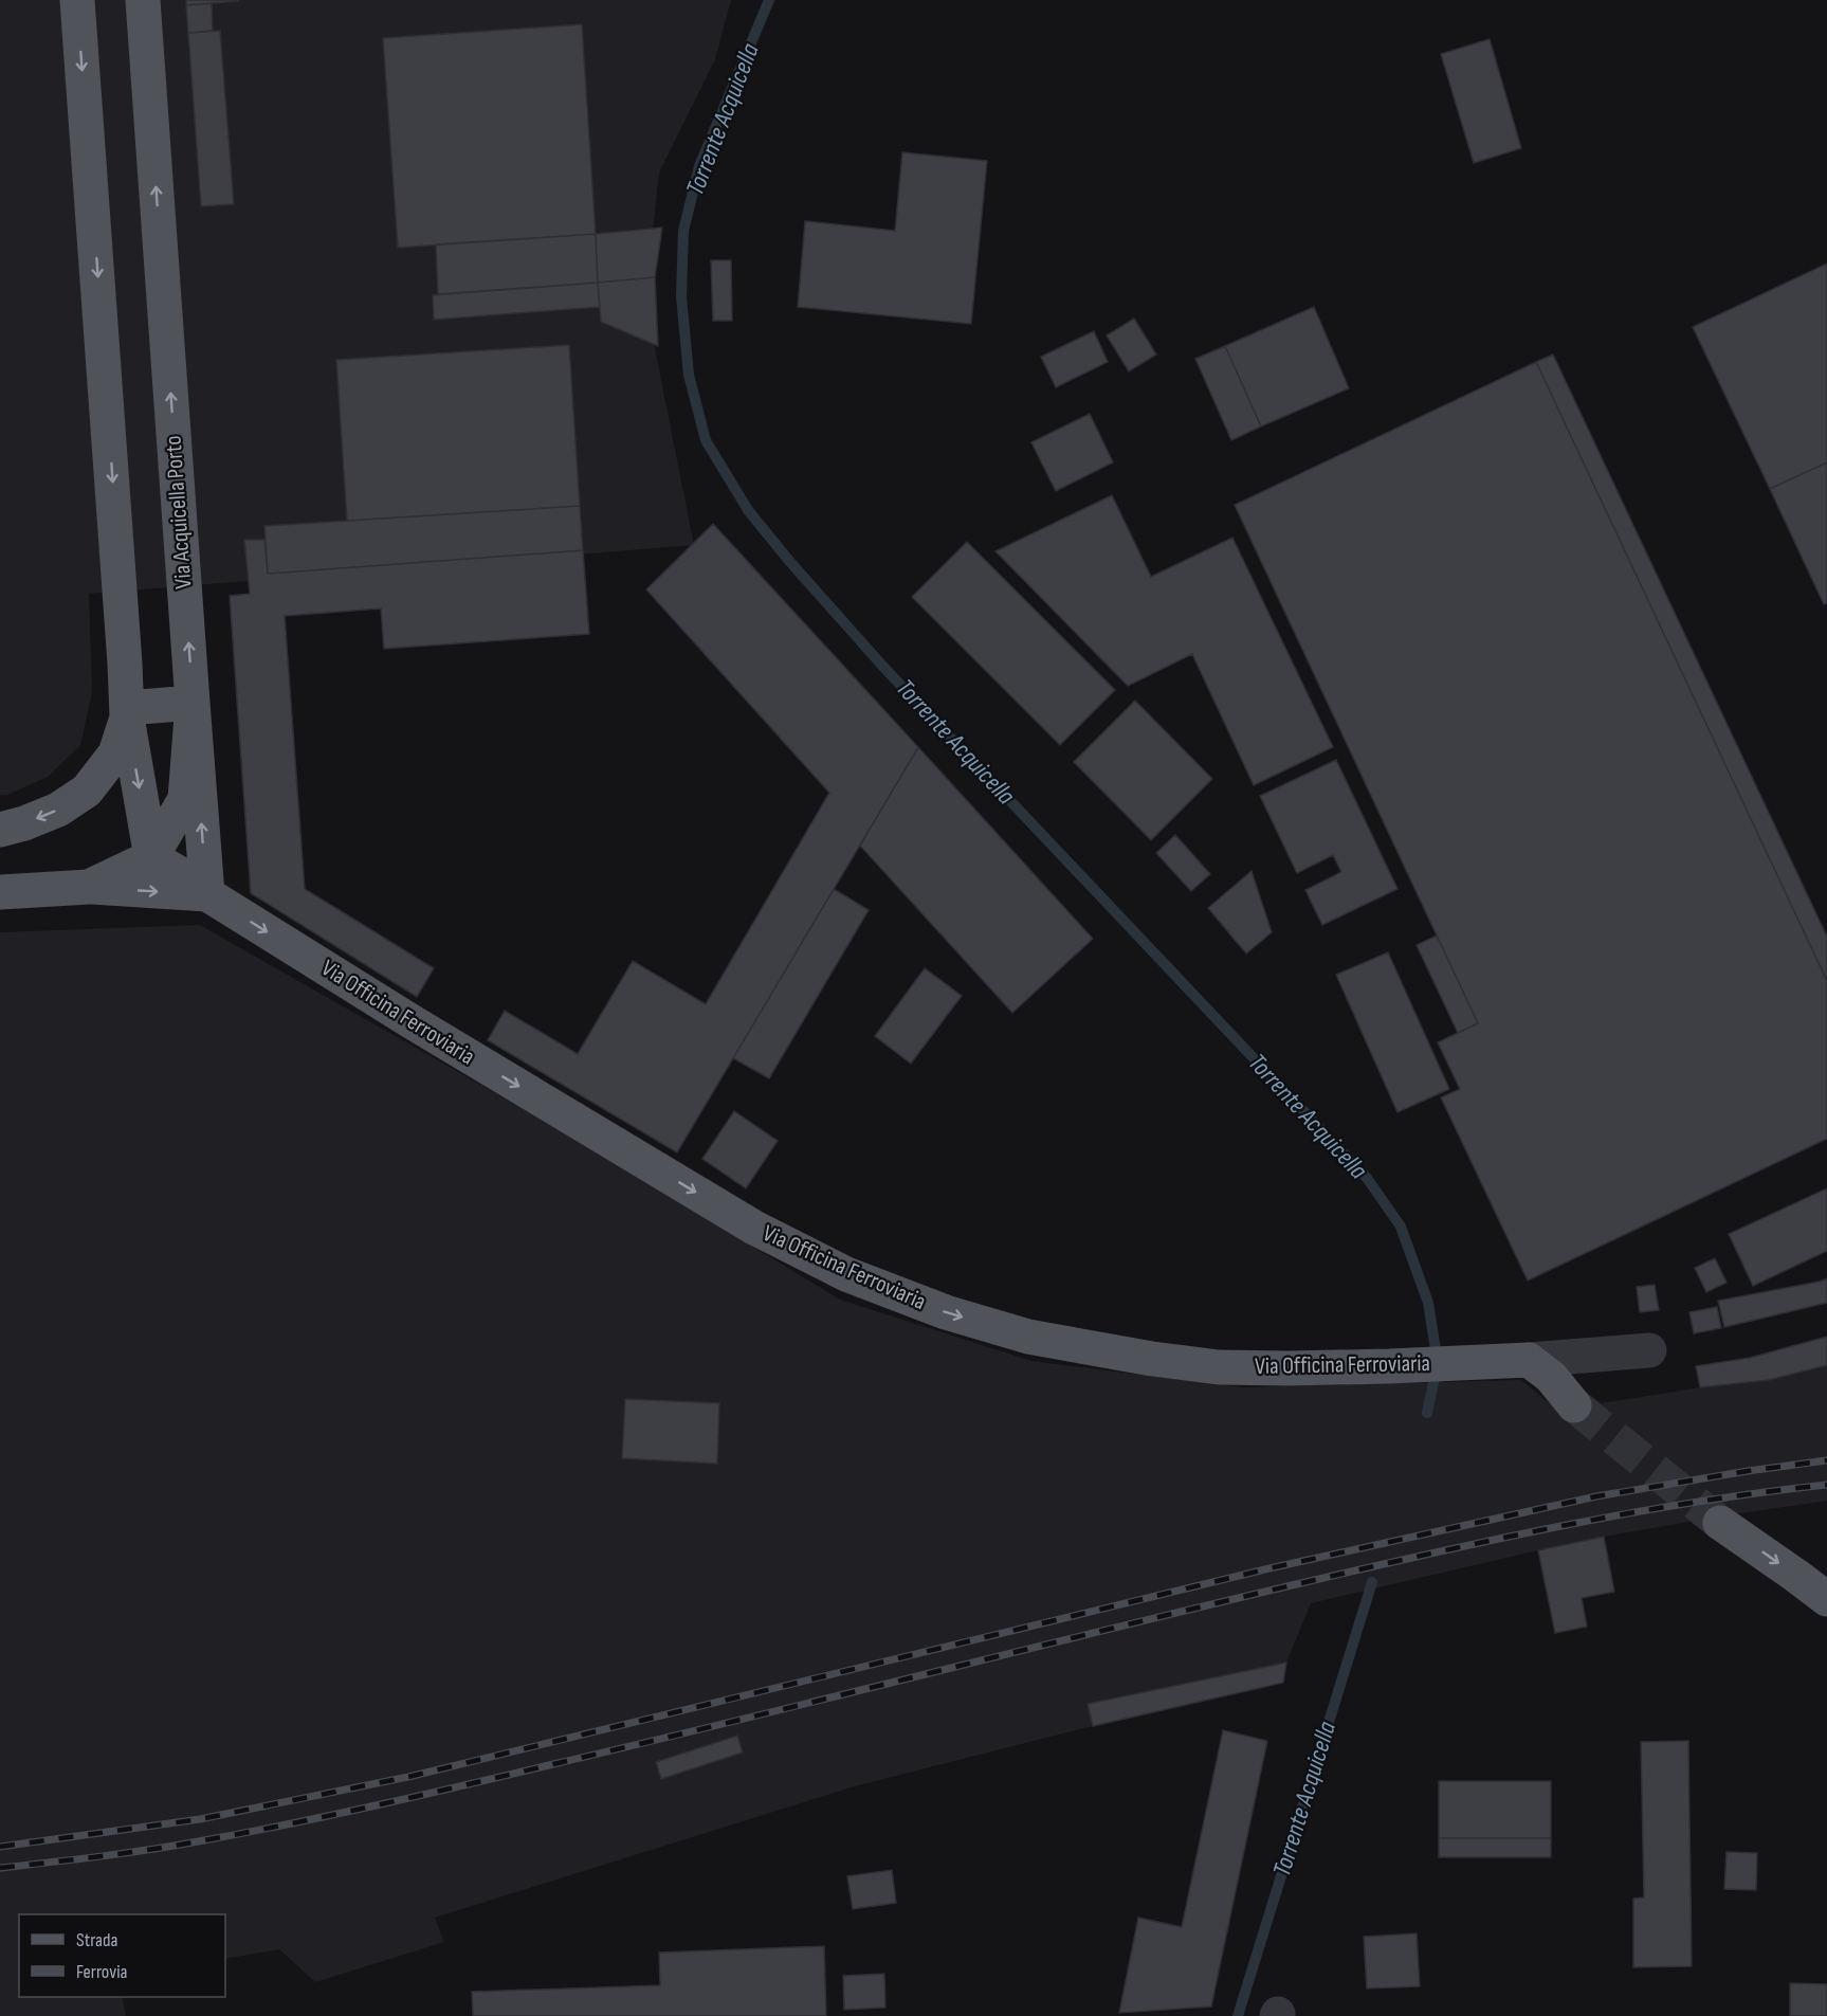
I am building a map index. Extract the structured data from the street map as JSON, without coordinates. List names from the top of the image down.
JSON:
{
  "streets": {
    "main road": ["Via Acquicella Porto", "Via Officina Ferroviaria"]
  },
  "crossings": [
    ["Via Acquicella Porto", "Via Officina Ferroviaria"]
  ],
  "one_way": ["Via Officina Ferroviaria"],
  "water": ["Torrente Acquicella"],
  "legend": ["Strada", "Ferrovia"]
}
